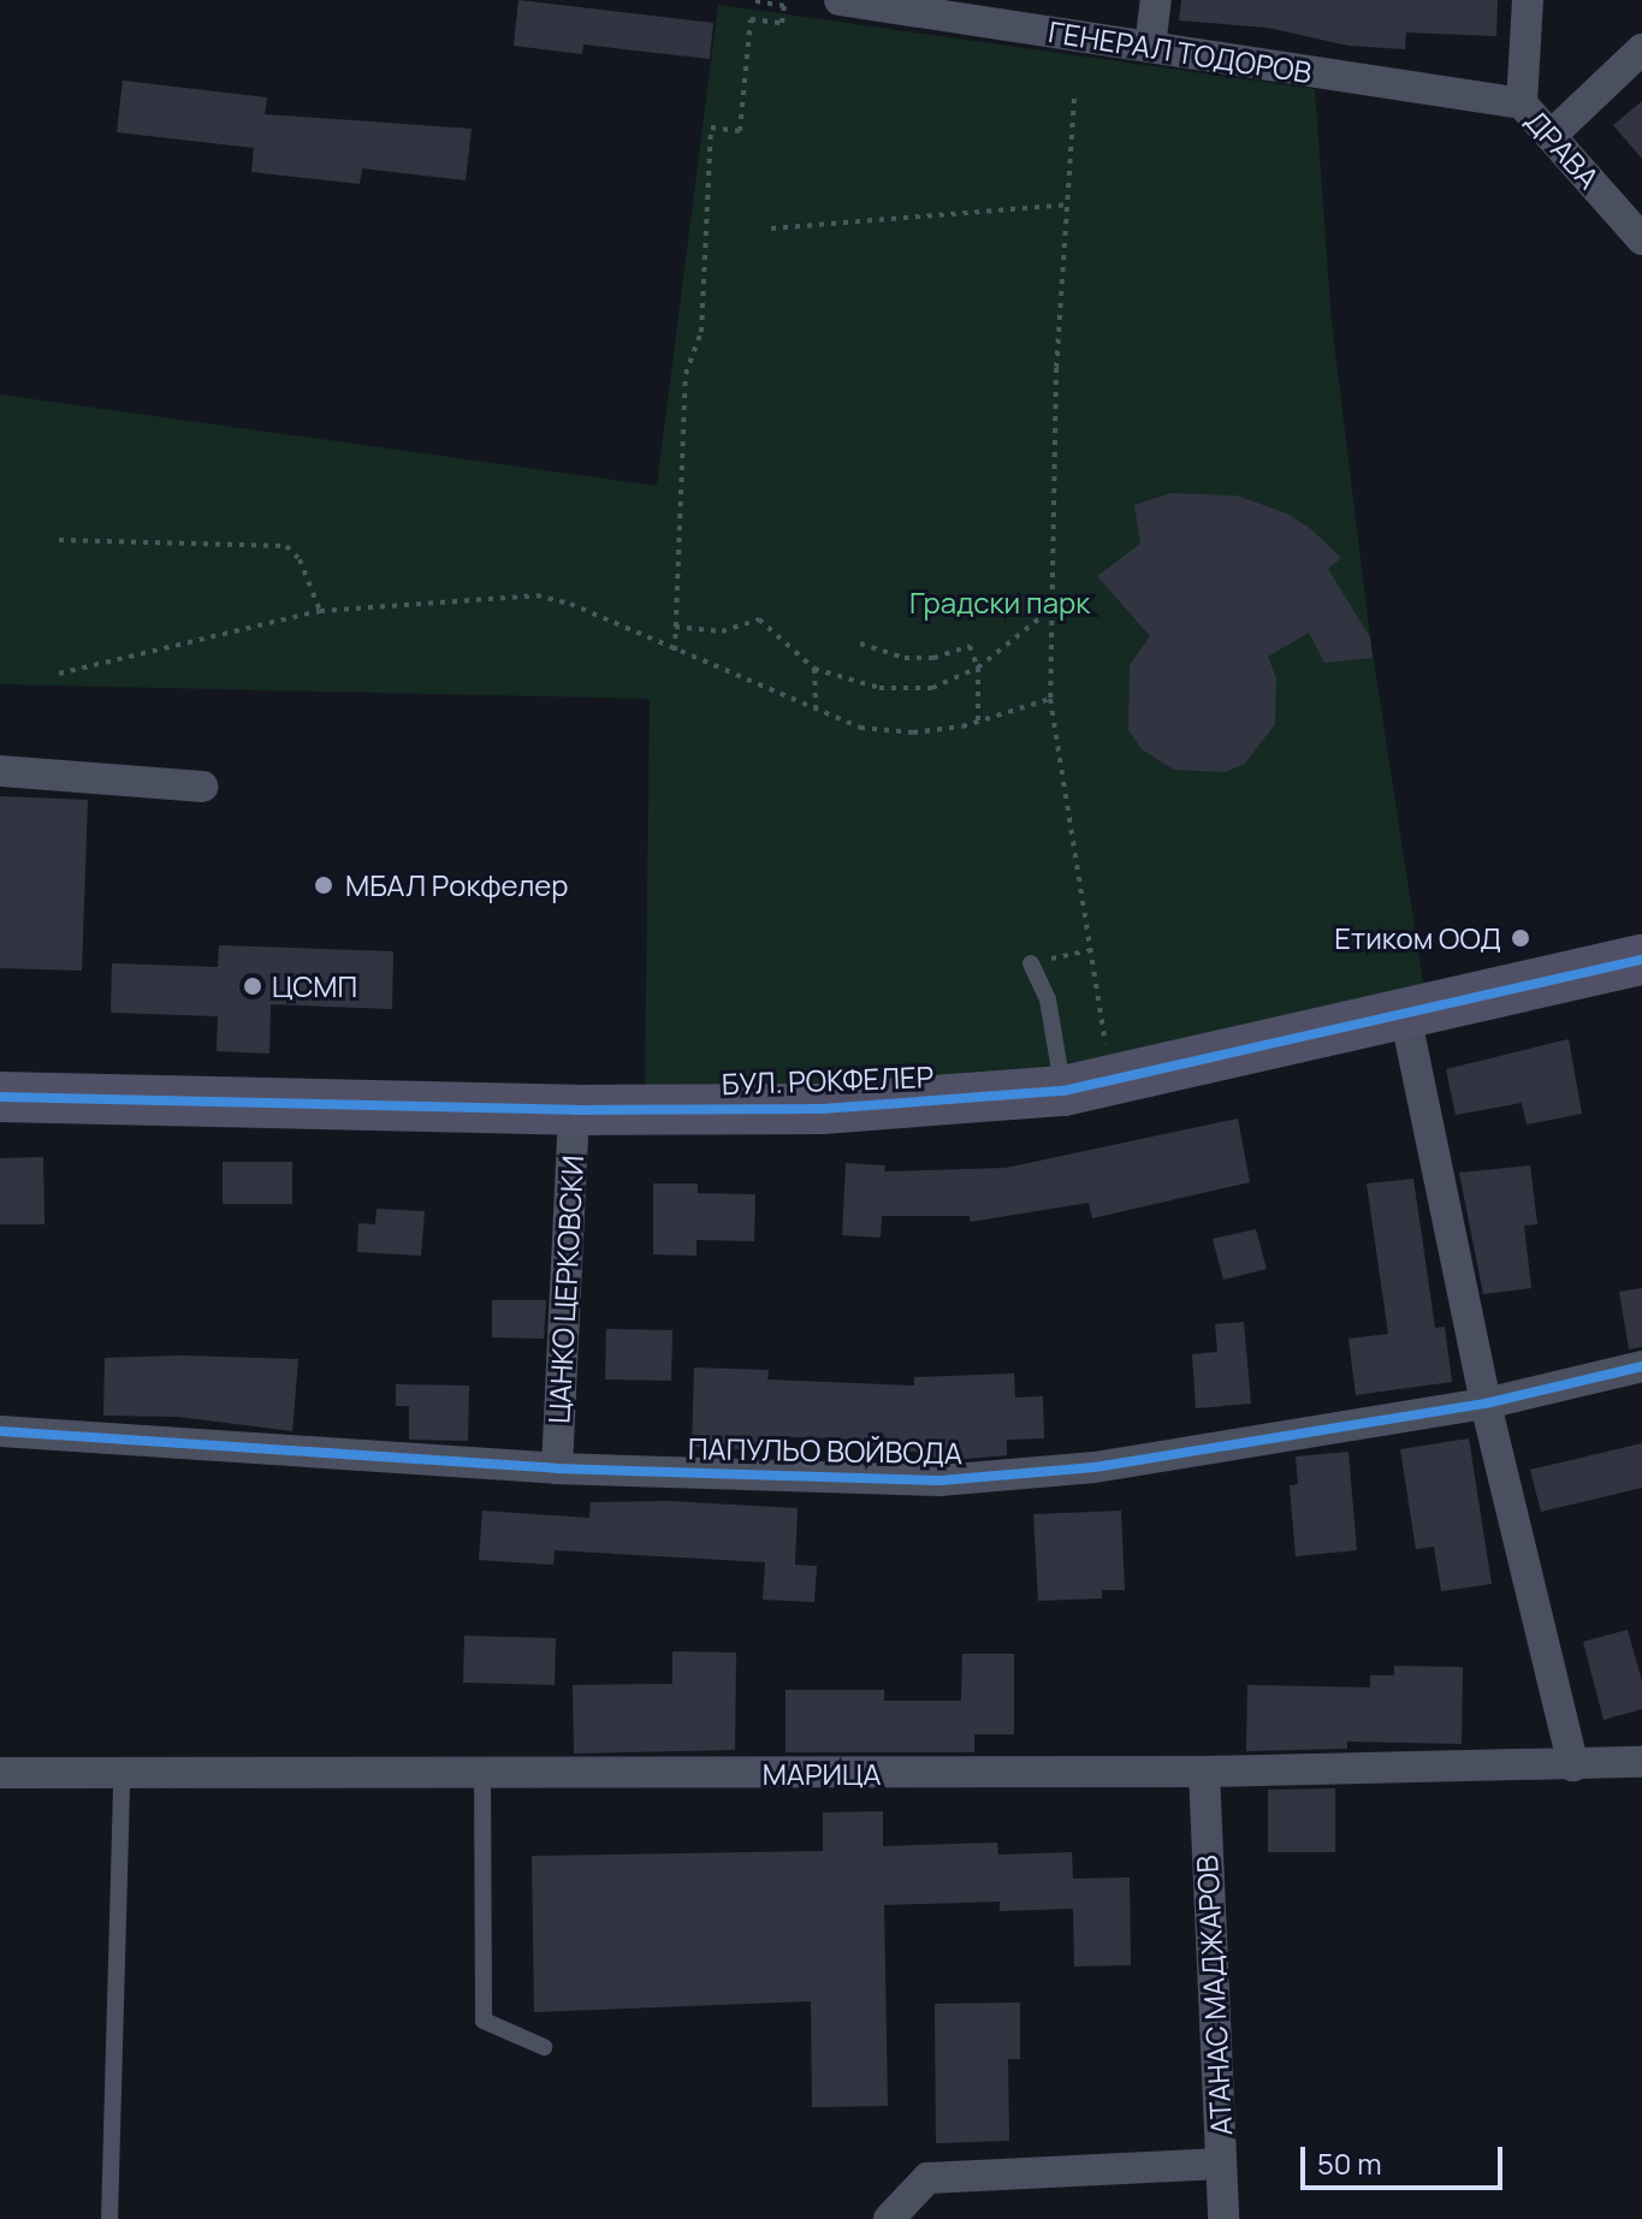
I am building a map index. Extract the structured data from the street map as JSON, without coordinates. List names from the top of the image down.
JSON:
{
  "streets": {
    "main road": ["БУЛ. РОКФЕЛЕР"],
    "street": [
      "ГЕНЕРАЛ ТОДОРОВ",
      "ДРАВА",
      "ЦАНКО ЦЕРКОВСКИ",
      "ПАПУЛЬО ВОЙВОДА",
      "МАРИЦА",
      "АТАНАС МАДЖАРОВ"
    ]
  },
  "crossings": [
    ["ГЕНЕРАЛ ТОДОРОВ", "ДРАВА"],
    ["БУЛ. РОКФЕЛЕР", "ЦАНКО ЦЕРКОВСКИ"],
    ["ЦАНКО ЦЕРКОВСКИ", "ПАПУЛЬО ВОЙВОДА"],
    ["МАРИЦА", "АТАНАС МАДЖАРОВ"]
  ],
  "parks": ["Градски парк"],
  "places": ["МБАЛ Рокфелер", "Етиком ООД", "ЦСМП"],
  "scale_bar": "50 m"
}
